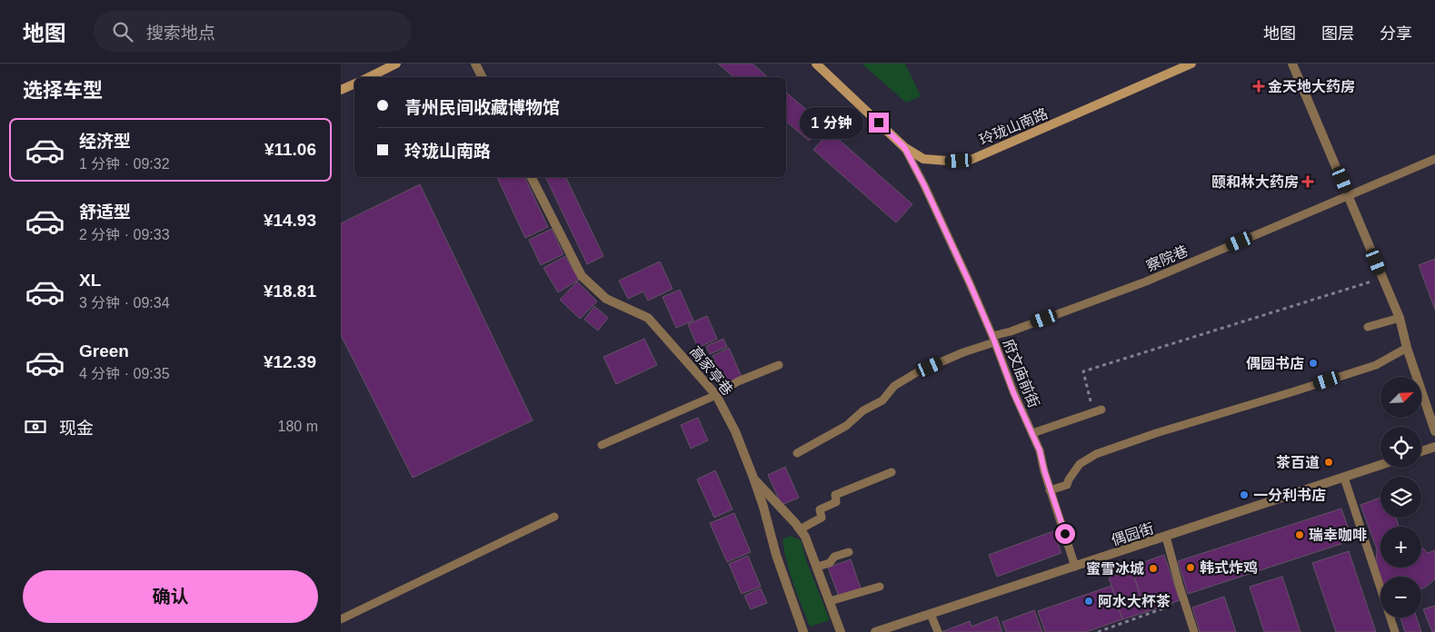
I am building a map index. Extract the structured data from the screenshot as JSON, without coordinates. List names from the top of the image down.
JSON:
{
  "streets": {
    "street": ["玲珑山南路", "高家亭巷", "偶园街"],
    "lane": ["察院巷", "府文庙前街"]
  },
  "crossings": [
    ["玲珑山南路", "府文庙前街"],
    ["察院巷", "府文庙前街"],
    ["府文庙前街", "偶园街"]
  ],
  "places": {
    "health": ["金天地大药房", "颐和林大药房"],
    "other": [
      "偶园书店",
      "茶百道",
      "一分利书店",
      "瑞幸咖啡",
      "韩式炸鸡",
      "蜜雪冰城",
      "阿水大杯茶"
    ]
  },
  "north": "top right",
  "page": {
    "header": "地图",
    "search": "搜索地点",
    "nav": ["地图", "图层", "分享"],
    "heading": "选择车型",
    "banner": ["青州民间收藏博物馆", "玲珑山南路"],
    "bubble": "1 分钟",
    "list": [
      {
        "name": "经济型",
        "note": "1 分钟 · 09:32",
        "value": "¥11.06"
      },
      {
        "name": "舒适型",
        "note": "2 分钟 · 09:33",
        "value": "¥14.93"
      },
      {
        "name": "XL",
        "note": "3 分钟 · 09:34",
        "value": "¥18.81"
      },
      {
        "name": "Green",
        "note": "4 分钟 · 09:35",
        "value": "¥12.39"
      }
    ],
    "map_buttons": ["+", "−"],
    "pay": ["现金", "180 m"],
    "buttons": "确认"
  }
}
